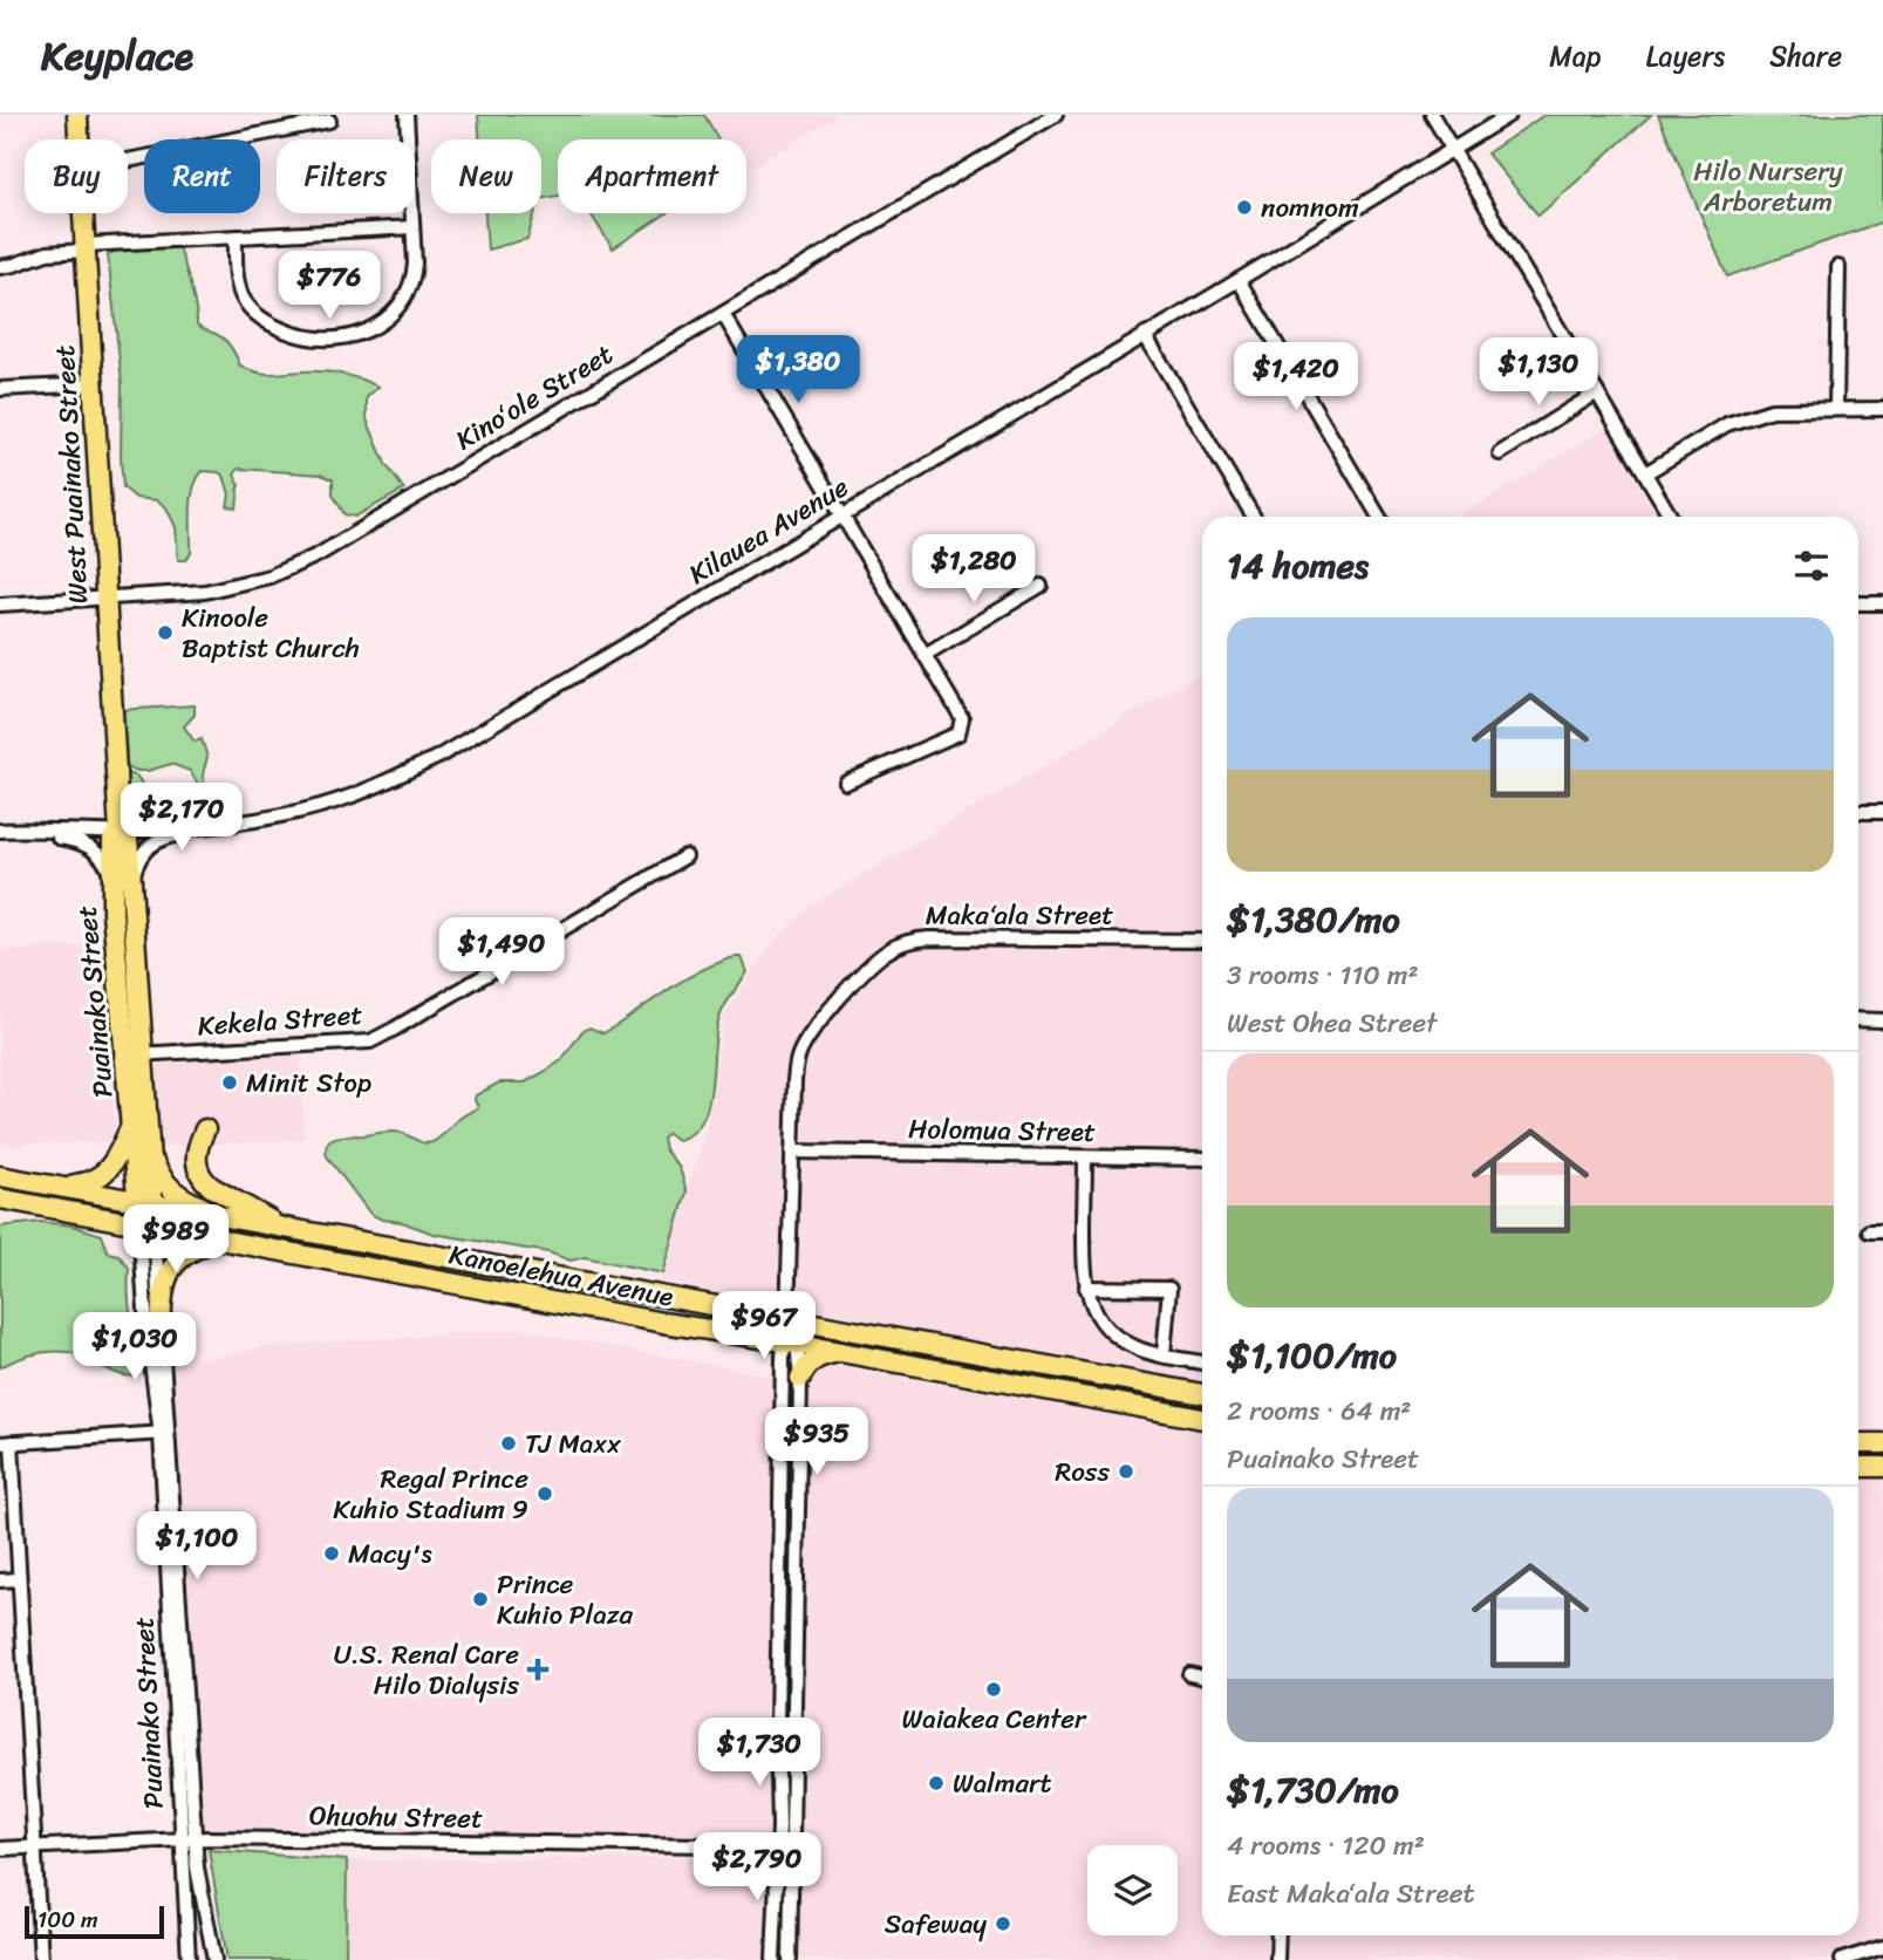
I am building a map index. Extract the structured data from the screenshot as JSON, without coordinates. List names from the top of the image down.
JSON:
{
  "streets": {
    "highway": ["West Puainako Street", "Puainako Street", "Kanoelehua Avenue"],
    "street": [
      "Kinoʻole Street",
      "Kilauea Avenue",
      "Maka‘ala Street",
      "Kekela Street",
      "Holomua Street",
      "Ohuohu Street"
    ]
  },
  "crossings": [
    ["Kinoʻole Street", "West Puainako Street"],
    ["West Puainako Street", "Kilauea Avenue"],
    ["West Puainako Street", "Puainako Street"],
    ["Kilauea Avenue", "Puainako Street"],
    ["Maka‘ala Street", "Holomua Street"],
    ["Maka‘ala Street", "Kanoelehua Avenue"],
    ["Puainako Street", "Kekela Street"],
    ["Puainako Street", "Kanoelehua Avenue"],
    ["Puainako Street", "Ohuohu Street"]
  ],
  "parks": ["Hilo Nursery Arboretum"],
  "places": {
    "other": [
      "nomnom",
      "Kinoole Baptist Church",
      "Minit Stop",
      "TJ Maxx",
      "Ross",
      "Regal Prince Kuhio Stadium 9",
      "Macy's",
      "Prince Kuhio Plaza",
      "Waiakea Center",
      "Walmart",
      "Safeway"
    ],
    "health": ["U.S. Renal Care Hilo Dialysis"]
  },
  "scale_bar": "100 m",
  "page": {
    "header": "Keyplace",
    "nav": ["Map", "Layers", "Share"],
    "chip": [
      "Buy",
      "Rent",
      "Filters",
      "New",
      "Apartment"
    ],
    "price": [
      "$776",
      "$1,380",
      "$1,130",
      "$1,420",
      "$1,280",
      "$2,170",
      "$1,490",
      "$989",
      "$967",
      "$1,030",
      "$935",
      "$1,100",
      "$1,730",
      "$2,790"
    ],
    "heading": "14 homes",
    "list": [
      {
        "name": "$1,380/mo",
        "note": "3 rooms · 110 m² · West Ohea Street"
      },
      {
        "name": "$1,100/mo",
        "note": "2 rooms · 64 m² · Puainako Street"
      },
      {
        "name": "$1,730/mo",
        "note": "4 rooms · 120 m² · East Makaʻala Street"
      }
    ],
    "scale": "100 m"
  }
}
